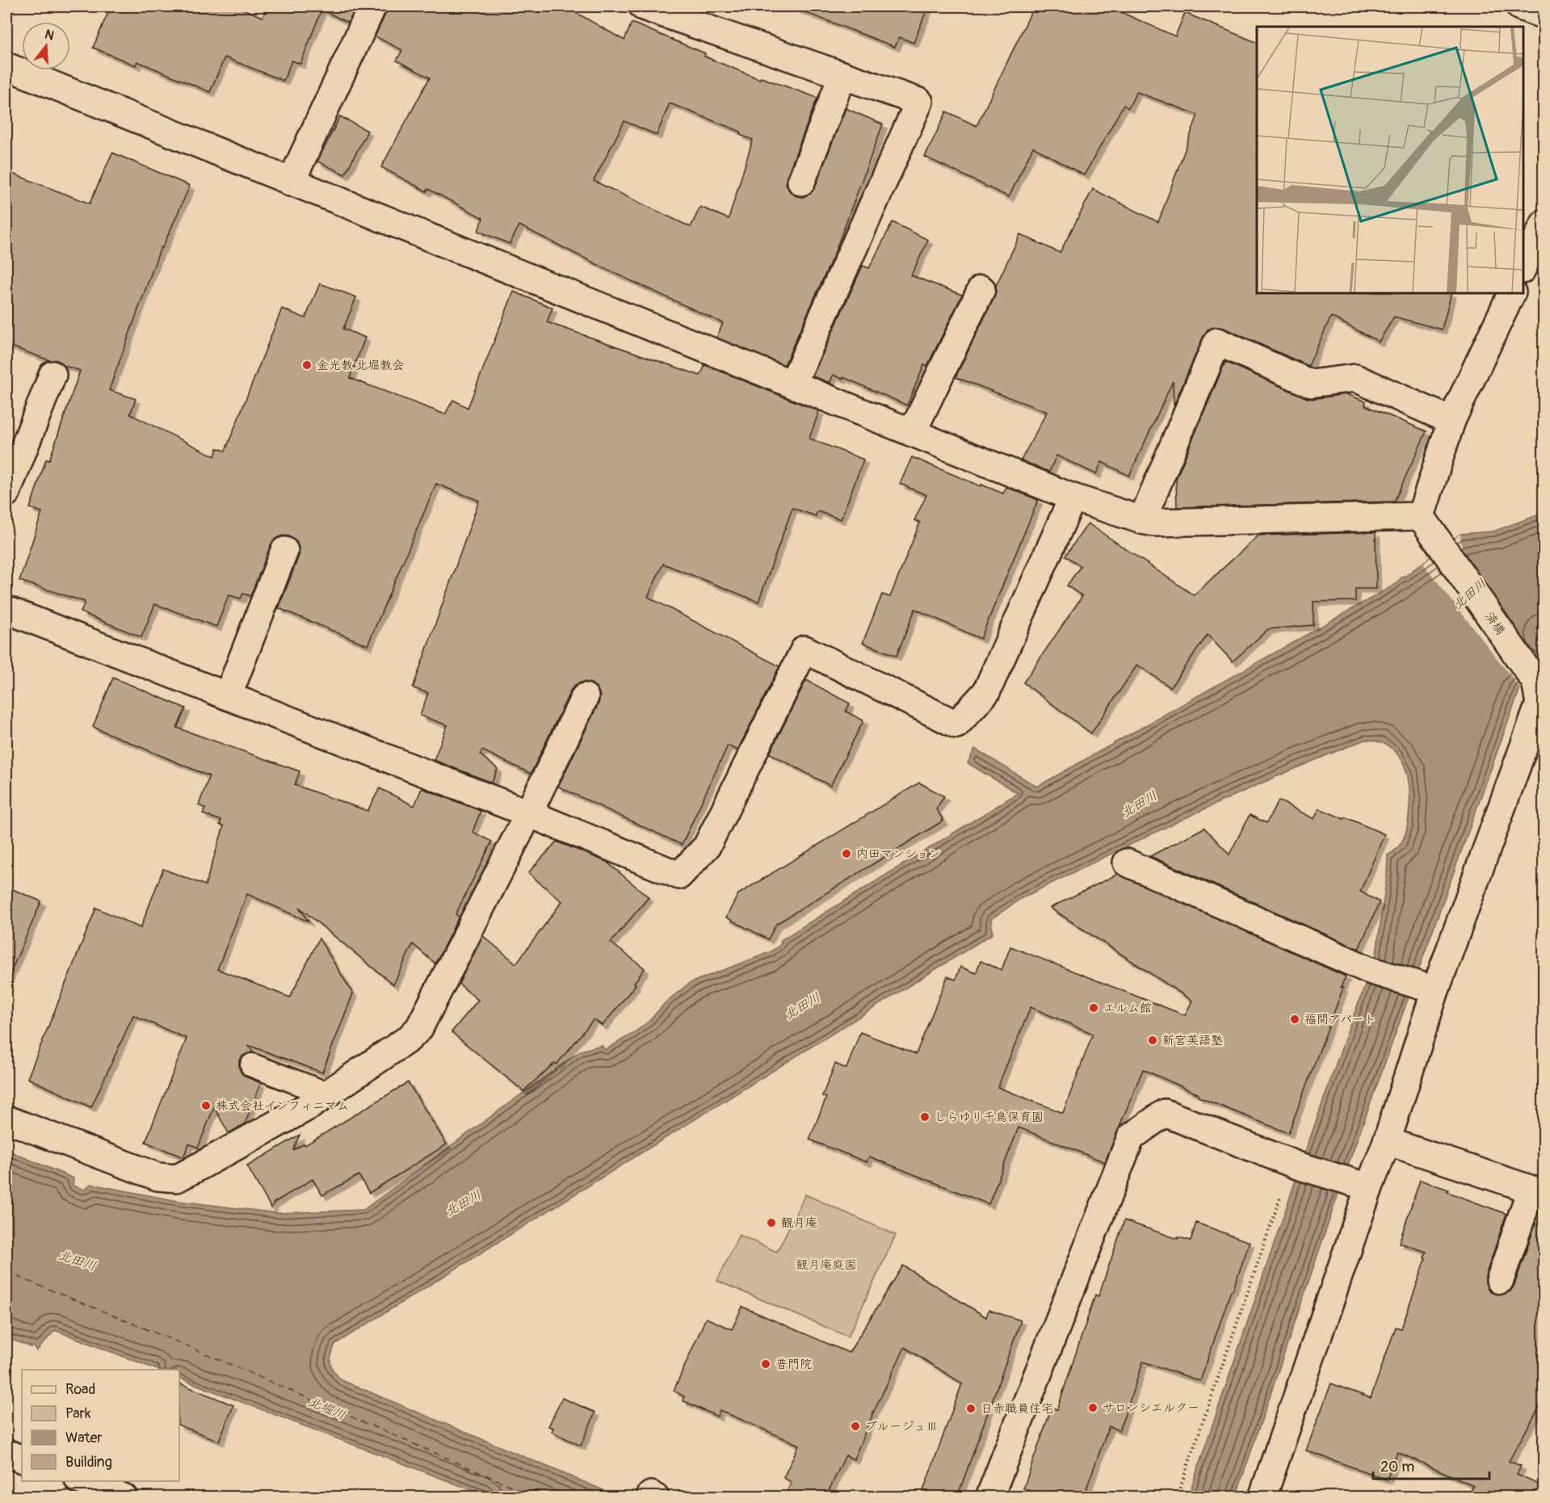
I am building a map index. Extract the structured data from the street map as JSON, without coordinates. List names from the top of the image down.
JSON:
{
  "streets": {
    "street": ["済橋"]
  },
  "water": ["北田川", "北堀川"],
  "parks": ["観月庵庭園"],
  "places": [
    "金光教 北堀教会",
    "内田マンション",
    "エルム館",
    "福間アパート",
    "新宮英語塾",
    "株式会社インフィニマム",
    "しらゆり千鳥保育園",
    "観月庵",
    "普門院",
    "サロンシエルクー",
    "日赤職員住宅",
    "ブルージュⅢ"
  ],
  "legend": [
    "Road",
    "Park",
    "Water",
    "Building"
  ],
  "scale_bar": "20 m",
  "north": "top"
}
